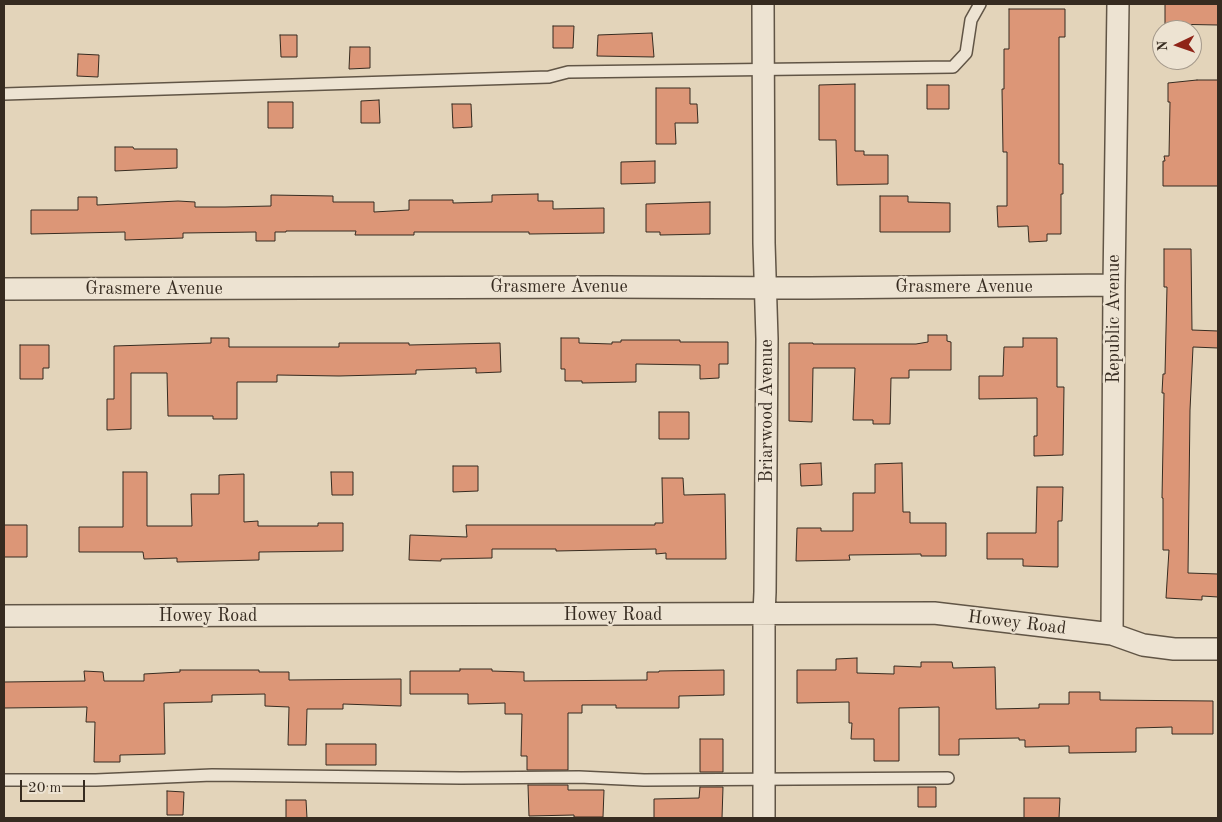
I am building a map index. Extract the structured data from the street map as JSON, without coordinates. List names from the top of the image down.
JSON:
{
  "streets": {
    "street": [
      "Grasmere Avenue",
      "Republic Avenue",
      "Briarwood Avenue",
      "Howey Road"
    ]
  },
  "crossings": [
    ["Grasmere Avenue", "Republic Avenue"],
    ["Grasmere Avenue", "Briarwood Avenue"],
    ["Republic Avenue", "Howey Road"],
    ["Briarwood Avenue", "Howey Road"]
  ],
  "scale_bar": "20 m",
  "north": "left"
}
